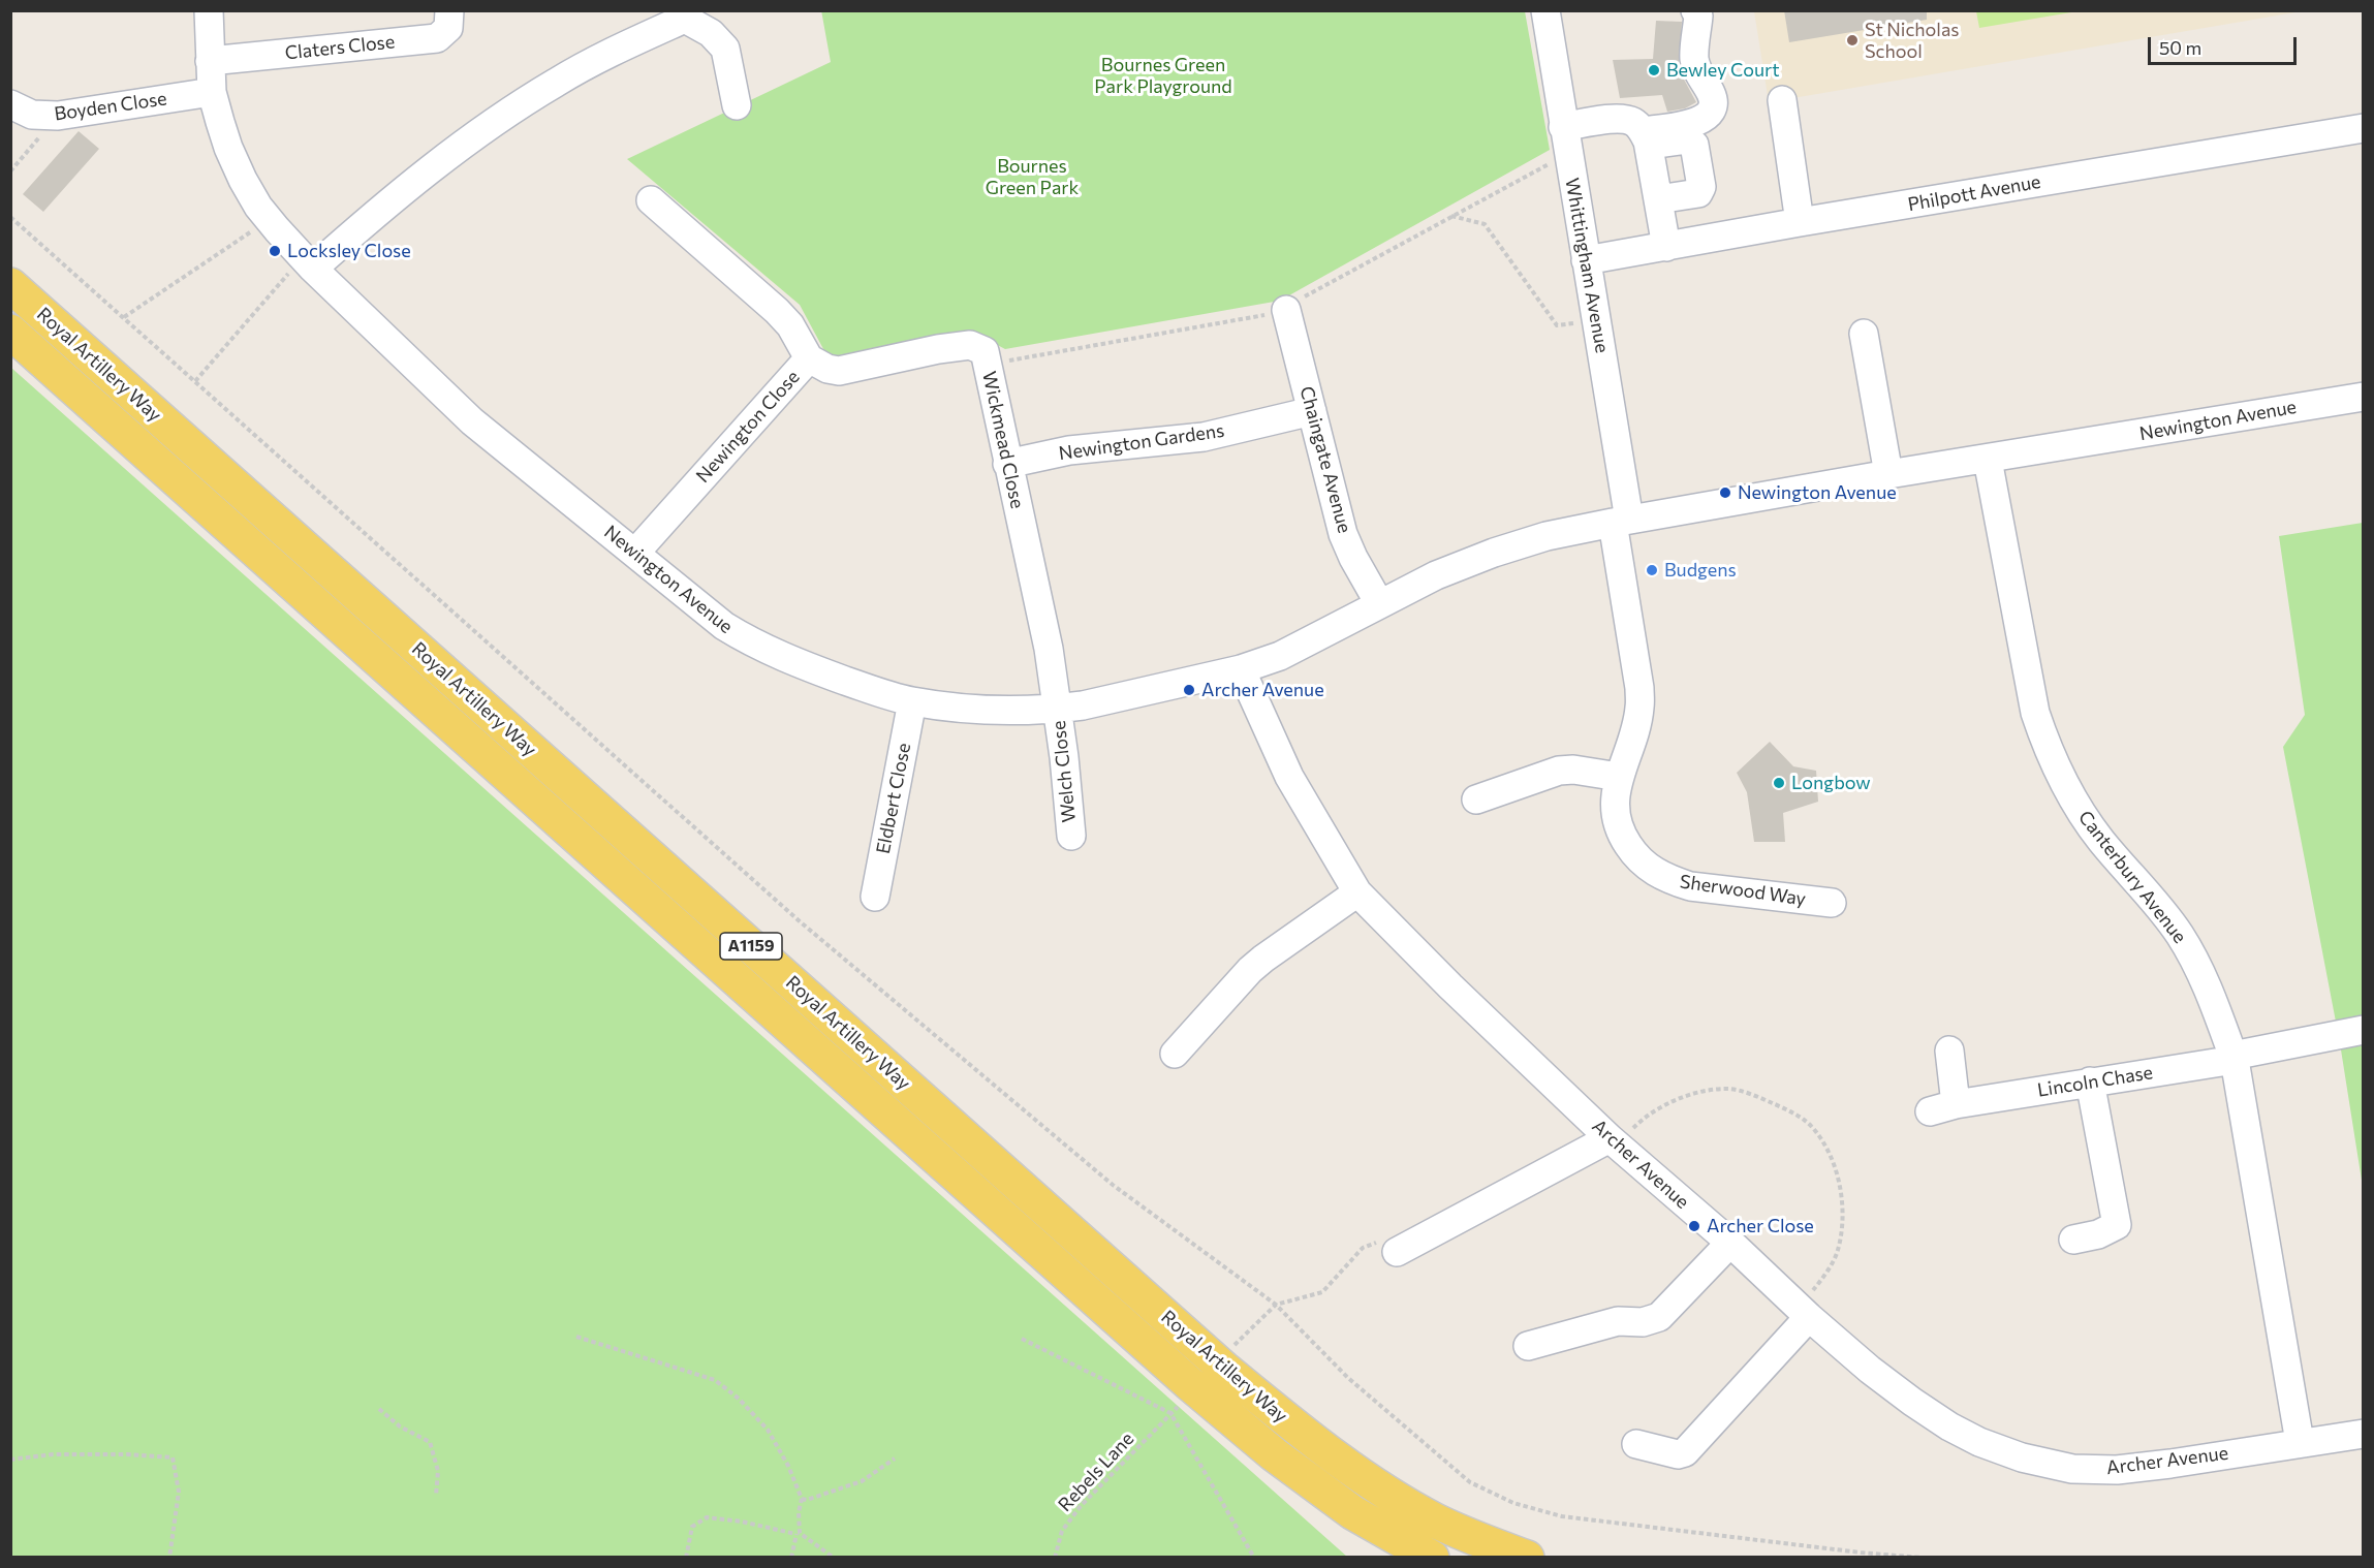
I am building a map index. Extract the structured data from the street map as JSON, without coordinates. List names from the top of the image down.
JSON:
{
  "streets": {
    "main road": ["Royal Artillery Way", "A1159"],
    "street": [
      "Claters Close",
      "Boyden Close",
      "Philpott Avenue",
      "Whittingham Avenue",
      "Newington Avenue",
      "Newington Close",
      "Wickmead Close",
      "Newington Gardens",
      "Chaingate Avenue",
      "Welch Close",
      "Eldbert Close",
      "Canterbury Avenue",
      "Sherwood Way",
      "Lincoln Chase",
      "Archer Avenue"
    ],
    "path": ["Rebels Lane"]
  },
  "crossings": [
    ["Claters Close", "Newington Avenue"],
    ["Boyden Close", "Newington Avenue"],
    ["Philpott Avenue", "Whittingham Avenue"],
    ["Whittingham Avenue", "Newington Avenue"],
    ["Whittingham Avenue", "Sherwood Way"],
    ["Newington Avenue", "Newington Close"],
    ["Newington Avenue", "Wickmead Close"],
    ["Newington Avenue", "Chaingate Avenue"],
    ["Newington Avenue", "Welch Close"],
    ["Newington Avenue", "Eldbert Close"],
    ["Newington Avenue", "Canterbury Avenue"],
    ["Newington Avenue", "Sherwood Way"],
    ["Newington Avenue", "Archer Avenue"],
    ["Newington Close", "Wickmead Close"],
    ["Wickmead Close", "Newington Gardens"],
    ["Wickmead Close", "Welch Close"],
    ["Newington Gardens", "Chaingate Avenue"],
    ["Canterbury Avenue", "Lincoln Chase"],
    ["Canterbury Avenue", "Archer Avenue"]
  ],
  "parks": ["Bournes Green Park Playground", "Bournes Green Park"],
  "places": [
    "St Nicholas School",
    "Bewley Court",
    "Locksley Close",
    "Newington Avenue",
    "Budgens",
    "Archer Avenue",
    "Longbow",
    "Archer Close"
  ],
  "scale_bar": "50 m"
}
